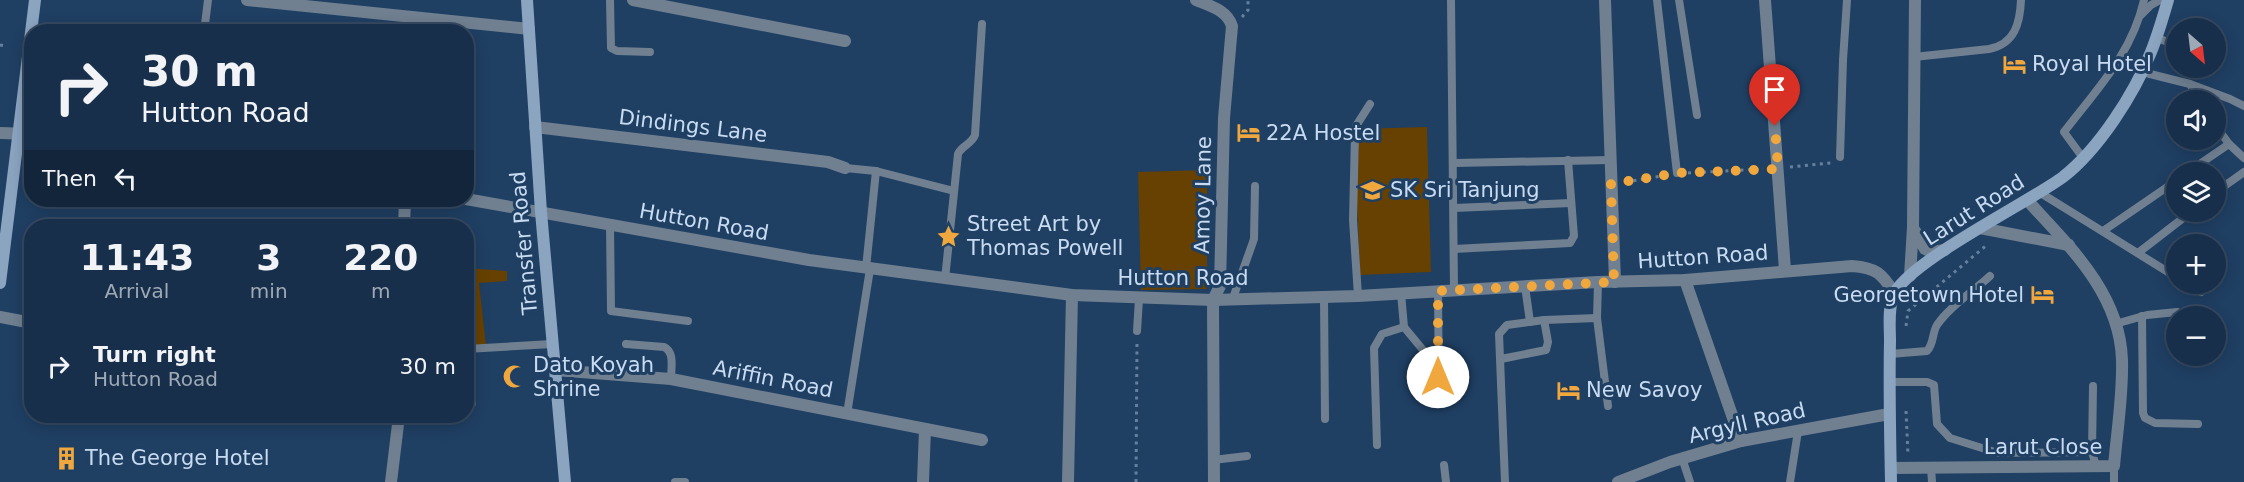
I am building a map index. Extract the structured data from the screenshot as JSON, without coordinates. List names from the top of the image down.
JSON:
{
  "streets": {
    "main road": ["Larut Road", "Transfer Road"],
    "street": [
      "Dindings Lane",
      "Amoy Lane",
      "Hutton Road",
      "Ariffin Road",
      "Argyll Road",
      "Larut Close"
    ]
  },
  "crossings": [
    ["Dindings Lane", "Transfer Road"],
    ["Amoy Lane", "Hutton Road"],
    ["Larut Road", "Hutton Road"],
    ["Larut Road", "Larut Close"],
    ["Hutton Road", "Transfer Road"],
    ["Transfer Road", "Ariffin Road"]
  ],
  "places": {
    "hotel": [
      "Royal Hotel",
      "22A Hostel",
      "Georgetown Hotel",
      "New Savoy"
    ],
    "school or university": ["SK Sri Tanjung"],
    "place": ["Street Art by Thomas Powell"],
    "mosque": ["Dato Koyah Shrine"],
    "building": ["The George Hotel"]
  },
  "north": "bottom right",
  "page": {
    "map_buttons": ["+", "−"],
    "turn": ["30 m", "Hutton Road"],
    "then": "Then",
    "eta": [
      "11:43",
      "Arrival",
      "3",
      "min",
      "220",
      "m"
    ],
    "list": [
      {
        "name": "Turn right",
        "note": "Hutton Road",
        "value": "30 m"
      }
    ]
  }
}
